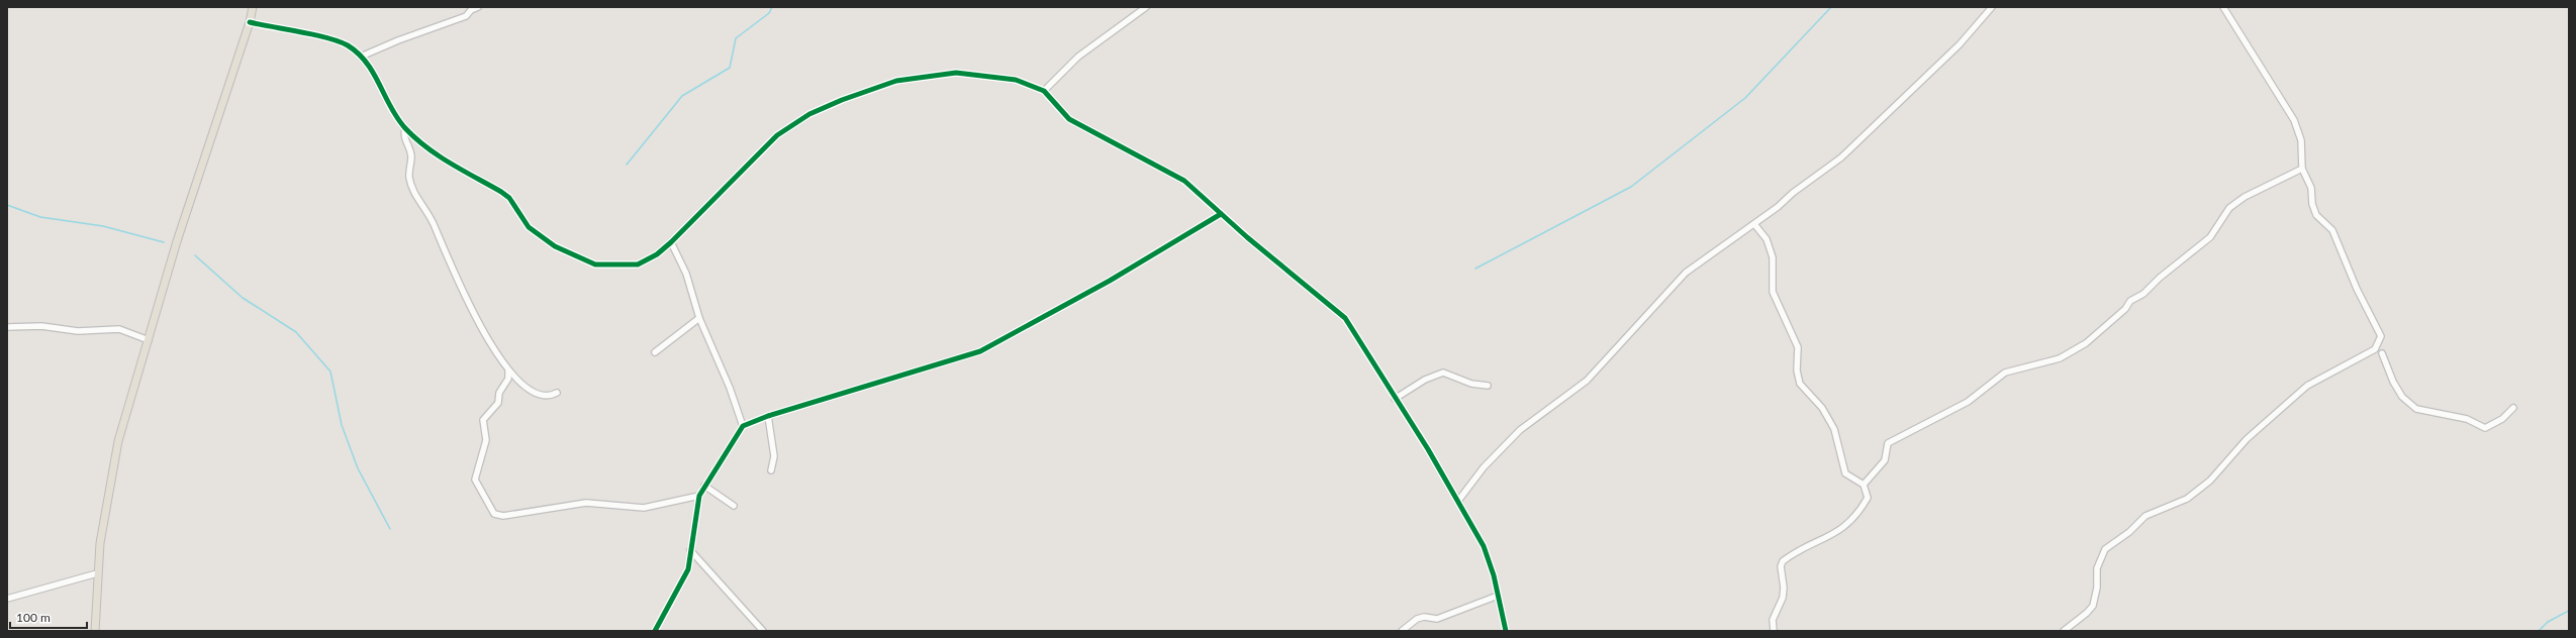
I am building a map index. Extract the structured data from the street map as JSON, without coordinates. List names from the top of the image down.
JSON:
{
  "scale_bar": "100 m"
}
